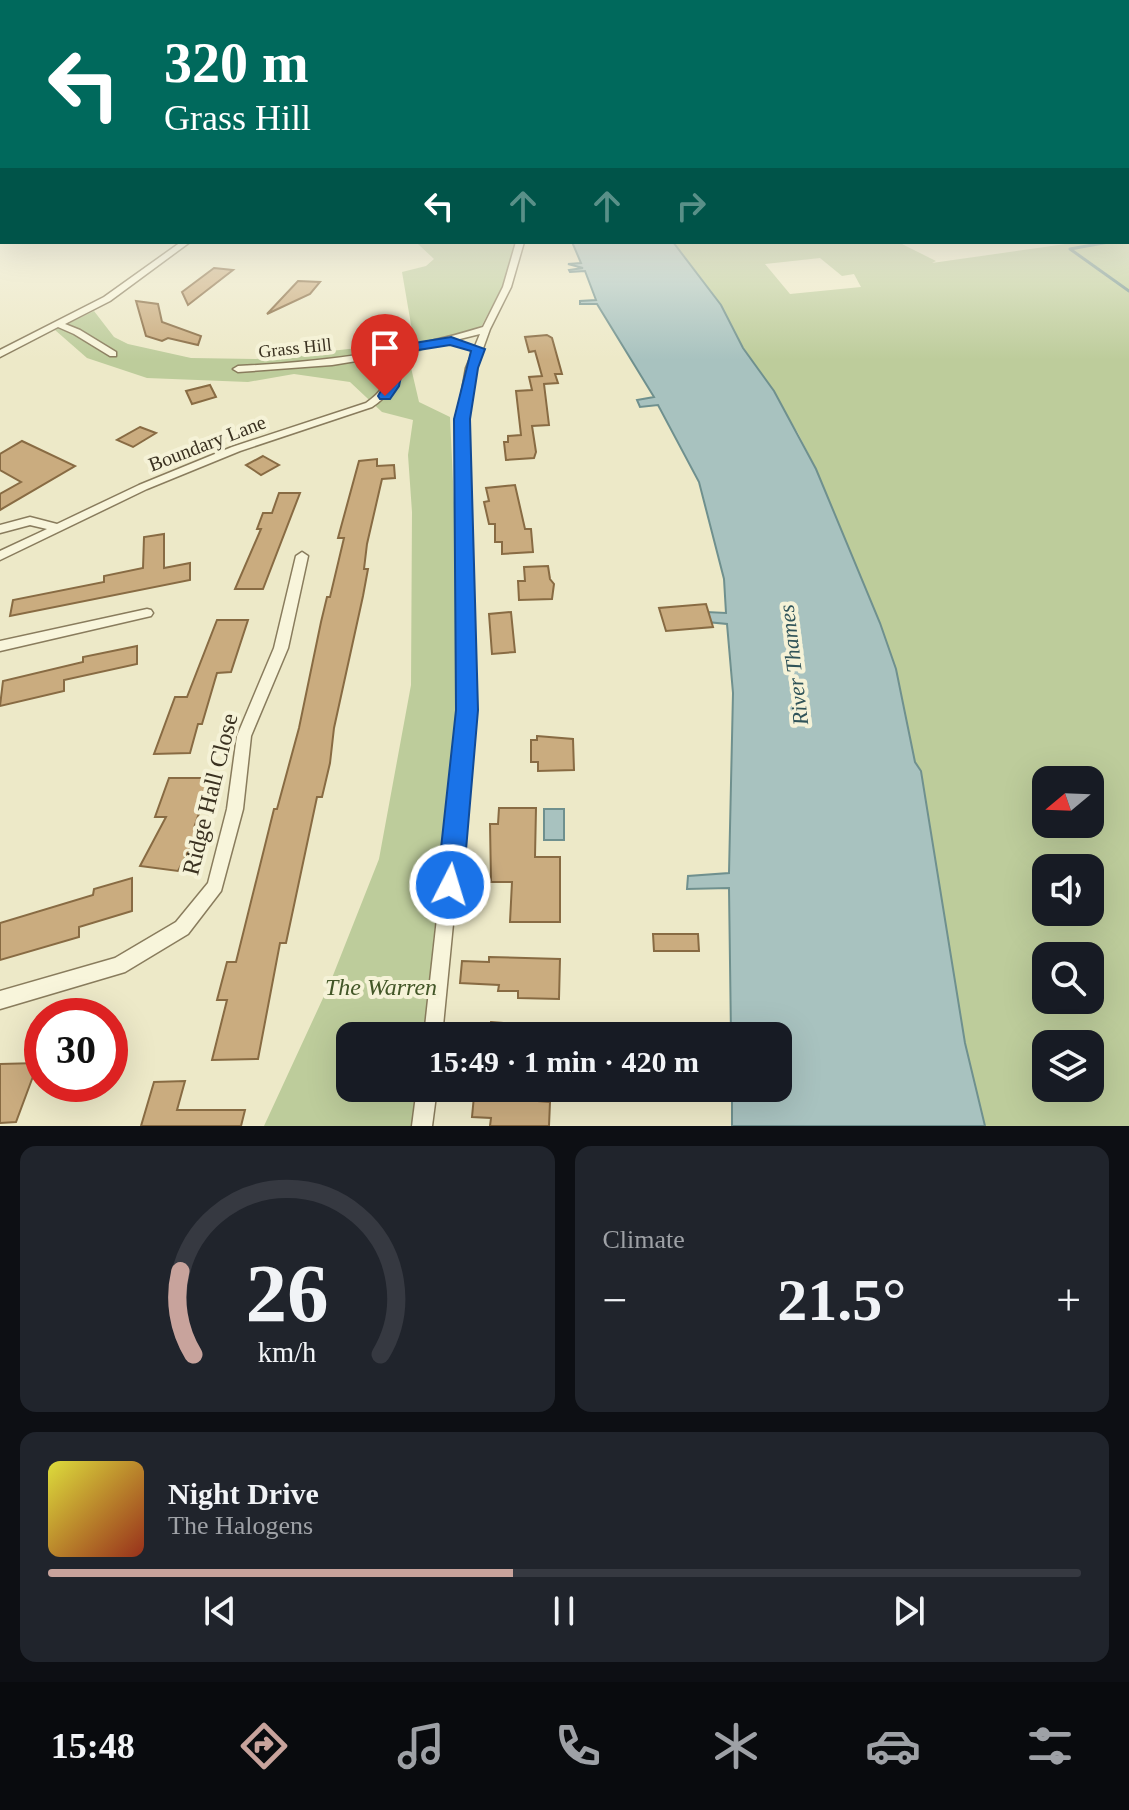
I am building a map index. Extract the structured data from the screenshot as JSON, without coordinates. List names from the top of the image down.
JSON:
{
  "streets": {
    "street": ["Grass Hill", "Boundary Lane", "Ridge Hall Close"]
  },
  "crossings": [
    ["Grass Hill", "Boundary Lane"]
  ],
  "water": ["River Thames"],
  "parks": ["The Warren"],
  "north": "left",
  "page": {
    "turn": ["320 m", "Grass Hill"],
    "limit": "30",
    "trip": "15:49 · 1 min · 420 m",
    "tile": "Climate",
    "heat": ["−", "21.5°", "+"],
    "song": ["Night Drive", "The Halogens"],
    "tabs": "15:48",
    "gauge": ["26", "km/h"]
  }
}
